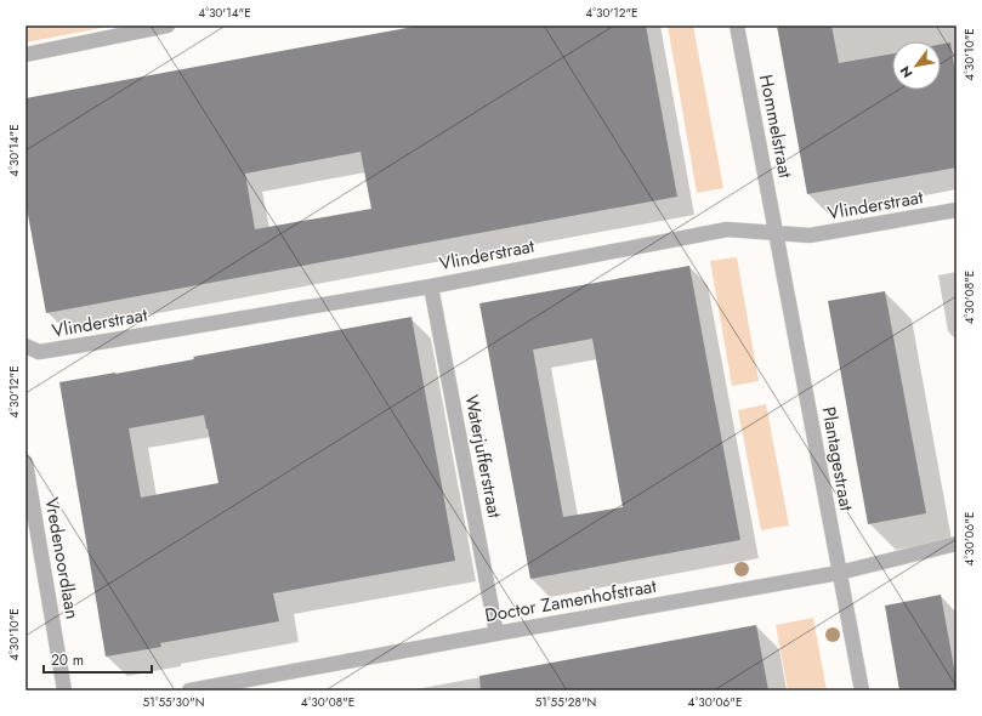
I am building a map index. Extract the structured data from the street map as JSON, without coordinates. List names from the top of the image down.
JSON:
{
  "streets": {
    "street": [
      "Hommelstraat",
      "Vlinderstraat",
      "Waterjufferstraat",
      "Plantagestraat",
      "Vredenoordlaan",
      "Doctor Zamenhofstraat"
    ]
  },
  "crossings": [
    ["Hommelstraat", "Vlinderstraat"],
    ["Hommelstraat", "Plantagestraat"],
    ["Vlinderstraat", "Waterjufferstraat"],
    ["Vlinderstraat", "Plantagestraat"],
    ["Waterjufferstraat", "Doctor Zamenhofstraat"],
    ["Plantagestraat", "Doctor Zamenhofstraat"]
  ],
  "scale_bar": "20 m",
  "north": "bottom left",
  "coordinates": [
    "4°30'14\"E",
    "4°30'12\"E",
    "4°30'10\"E",
    "4°30'08\"E",
    "4°30'06\"E",
    "51°55'30\"N",
    "51°55'28\"N"
  ]
}
